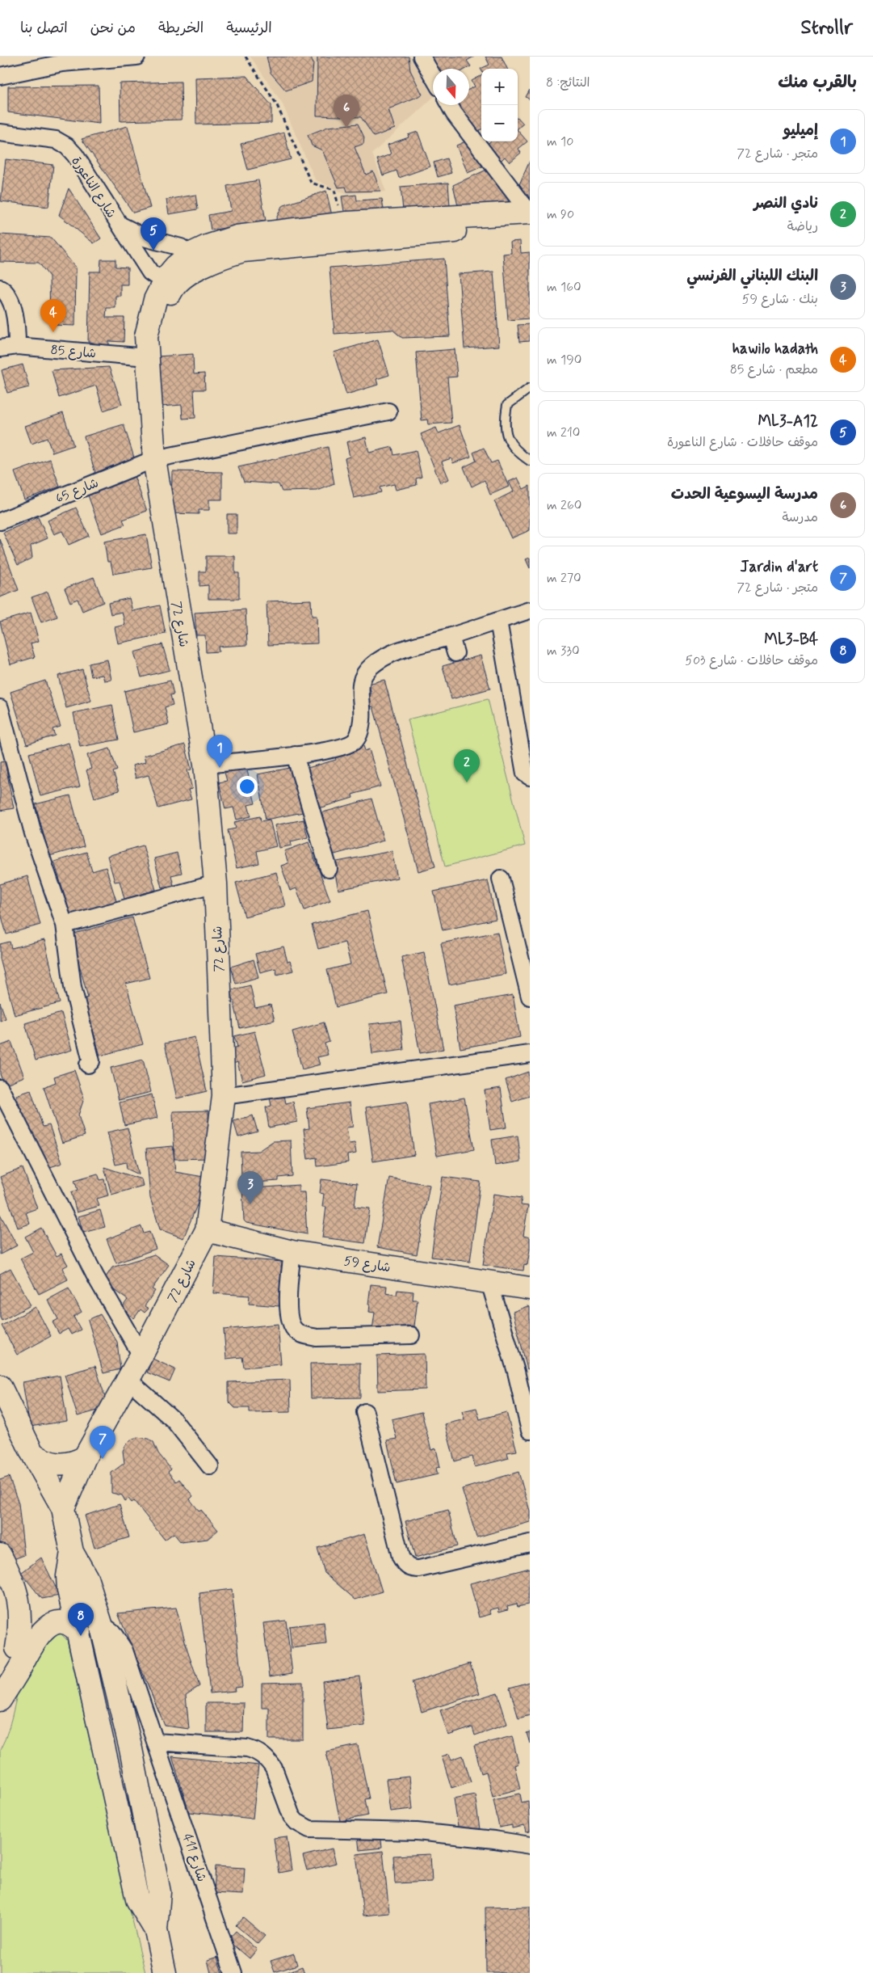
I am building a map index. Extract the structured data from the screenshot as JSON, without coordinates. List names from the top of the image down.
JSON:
{
  "streets": {
    "street": [
      "شارع الناعورة",
      "شارع 85",
      "شارع 65",
      "شارع 72",
      "شارع 59",
      "شارع 411"
    ]
  },
  "crossings": [
    ["شارع الناعورة", "شارع 72"],
    ["شارع 85", "شارع 72"],
    ["شارع 65", "شارع 72"],
    ["شارع 72", "شارع 59"]
  ],
  "north": "bottom",
  "page": {
    "header": "Strollr",
    "nav": [
      "الرئيسية",
      "الخريطة",
      "من نحن",
      "اتصل بنا"
    ],
    "heading": ["بالقرب منك", "النتائج: 8"],
    "map_buttons": ["+", "−"],
    "pins": [
      "6",
      "5",
      "4",
      "1",
      "2",
      "3",
      "7",
      "8"
    ],
    "list": [
      {
        "mark": "1",
        "name": "إميليو",
        "note": "متجر · شارع 72",
        "value": "10 m"
      },
      {
        "mark": "2",
        "name": "نادي النصر",
        "note": "رياضة",
        "value": "90 m"
      },
      {
        "mark": "3",
        "name": "البنك اللبناني الفرنسي",
        "note": "بنك · شارع 59",
        "value": "160 m"
      },
      {
        "mark": "4",
        "name": "hawilo hadath",
        "note": "مطعم · شارع 85",
        "value": "190 m"
      },
      {
        "mark": "5",
        "name": "ML3-A12",
        "note": "موقف حافلات · شارع الناعورة",
        "value": "210 m"
      },
      {
        "mark": "6",
        "name": "مدرسة اليسوعية الحدت",
        "note": "مدرسة",
        "value": "260 m"
      },
      {
        "mark": "7",
        "name": "Jardin d'art",
        "note": "متجر · شارع 72",
        "value": "270 m"
      },
      {
        "mark": "8",
        "name": "ML3-B4",
        "note": "موقف حافلات · شارع 503",
        "value": "330 m"
      }
    ]
  }
}
